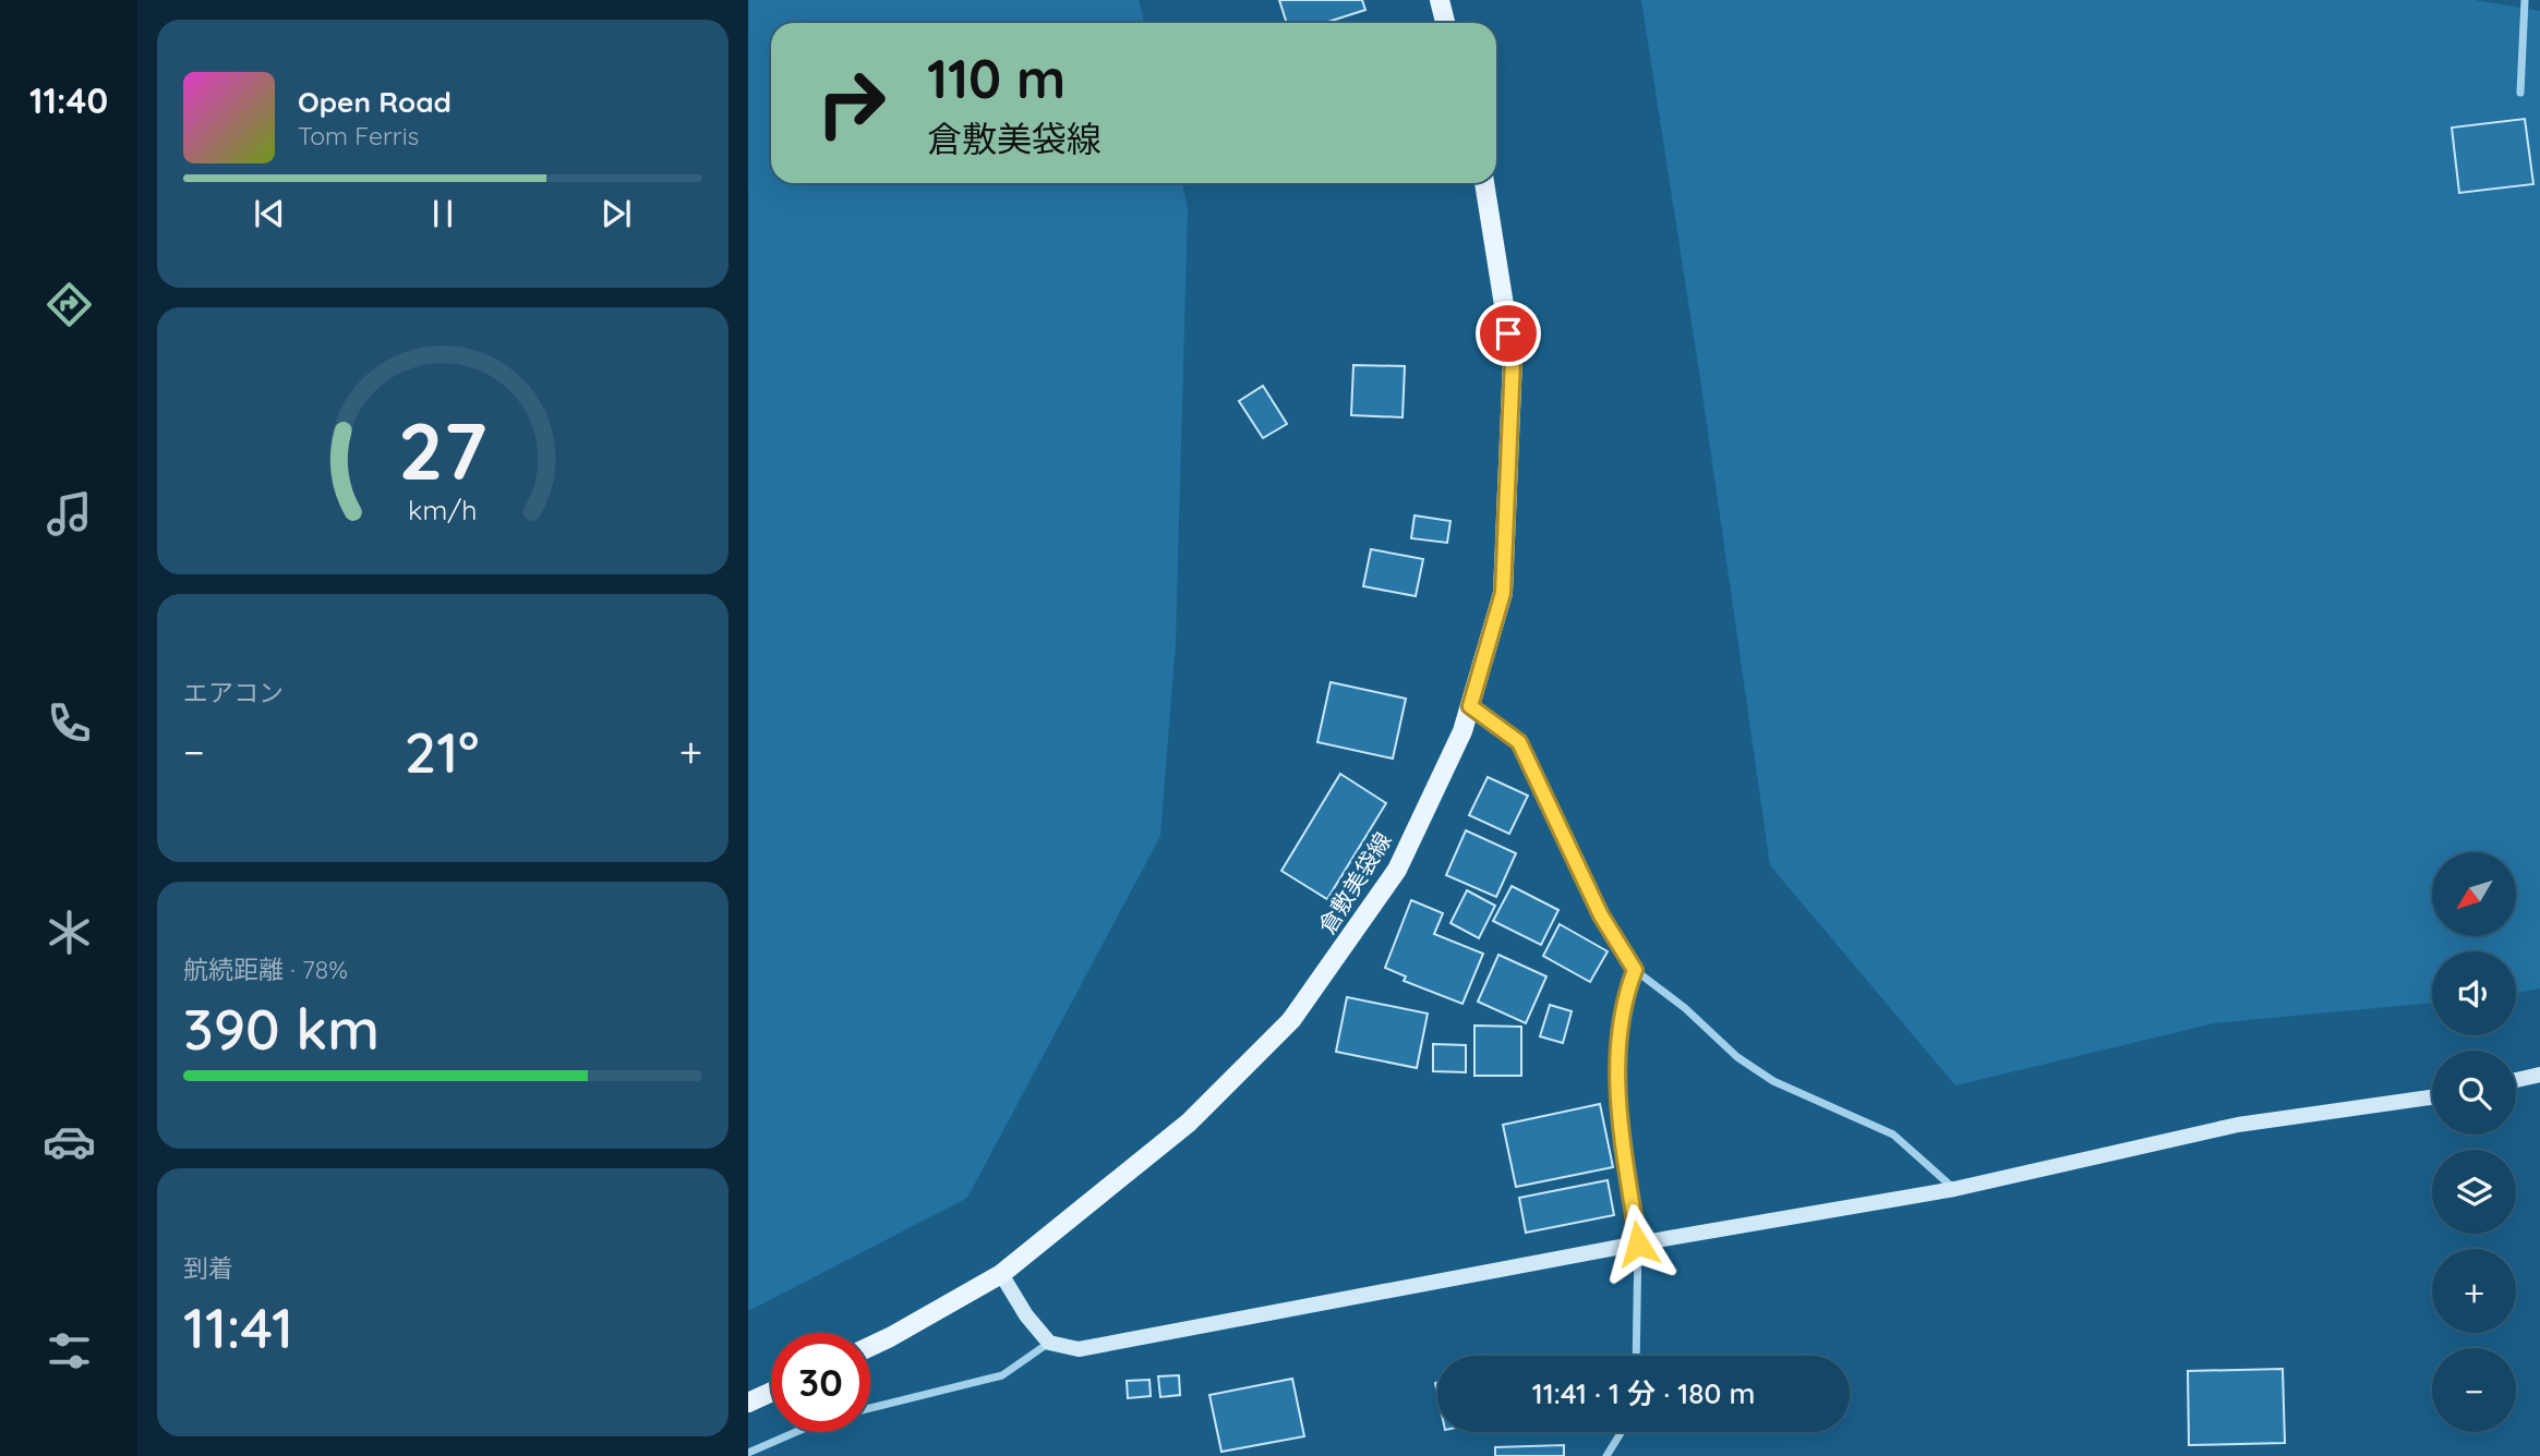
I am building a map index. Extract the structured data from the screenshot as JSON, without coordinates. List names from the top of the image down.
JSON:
{
  "streets": {
    "main road": ["倉敷美袋線"]
  },
  "north": "bottom left",
  "page": {
    "tabs": "11:40",
    "turn": ["110 m", "倉敷美袋線"],
    "song": ["Open Road", "Tom Ferris"],
    "tile": [
      "エアコン",
      ["航続距離 · 78%", "390 km"],
      ["到着", "11:41"]
    ],
    "heat": ["−", "21°", "+"],
    "map_buttons": ["+", "−"],
    "limit": "30",
    "trip": "11:41 · 1 分 · 180 m",
    "gauge": ["27", "km/h"]
  }
}
